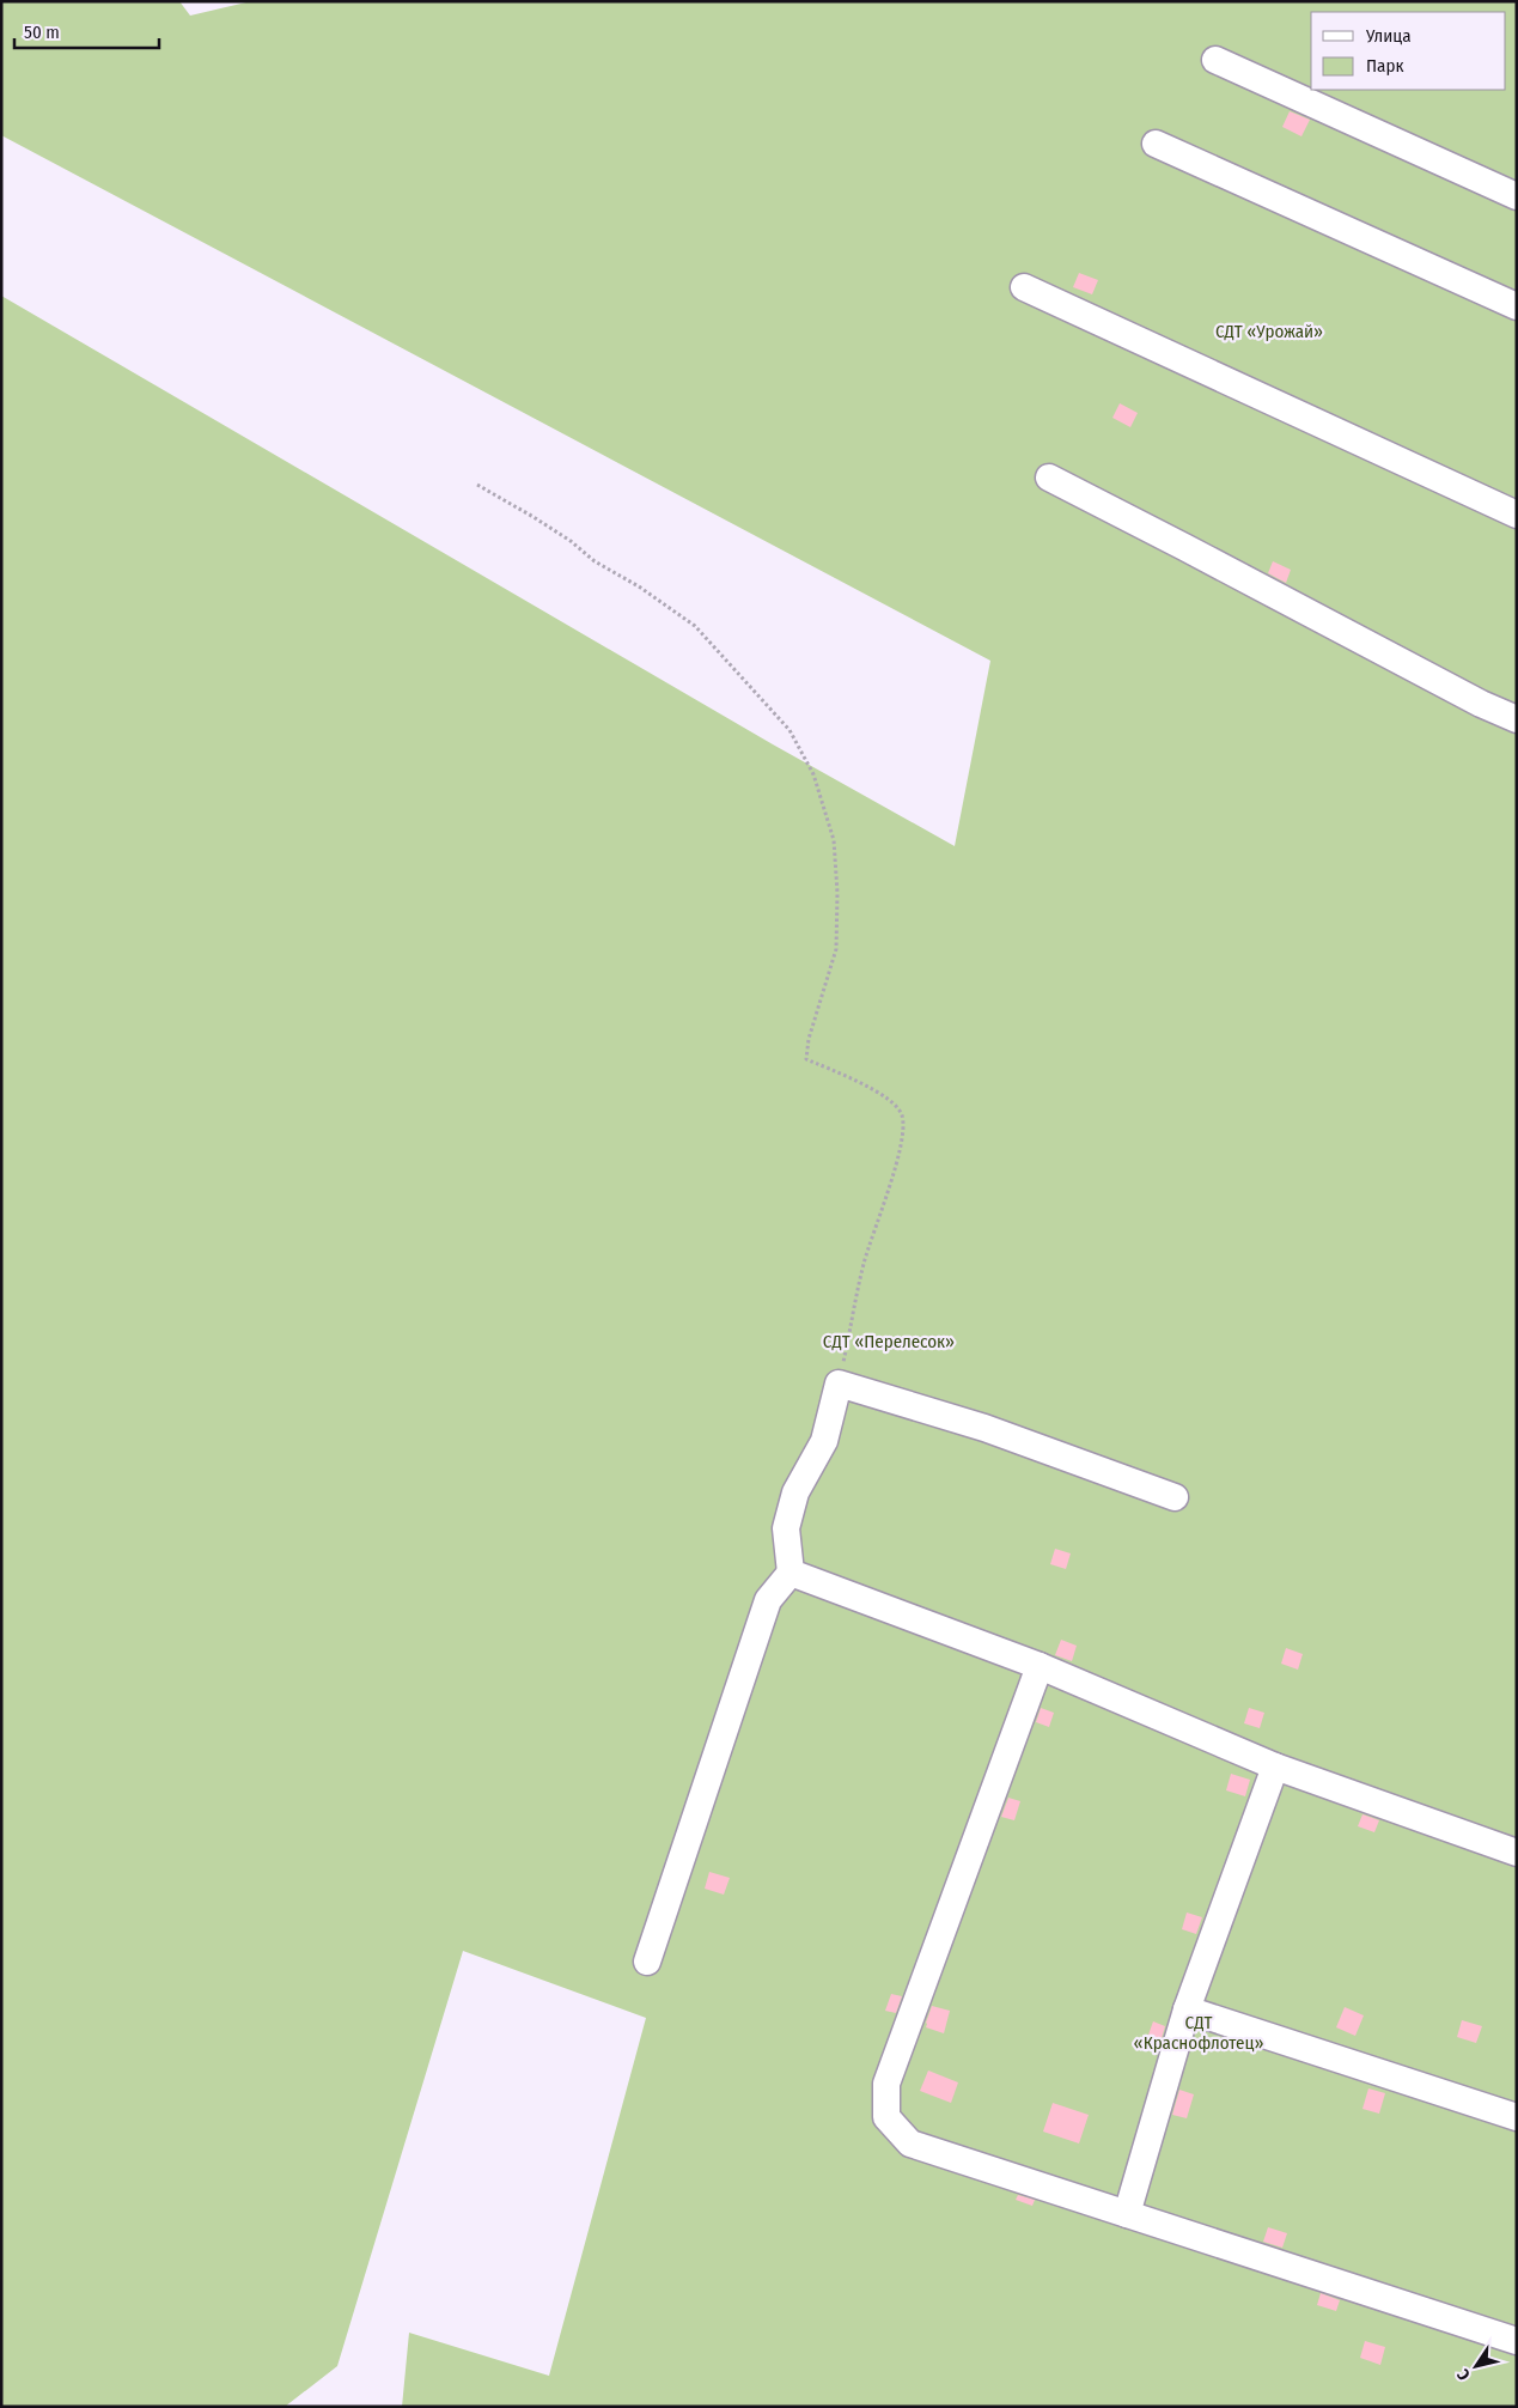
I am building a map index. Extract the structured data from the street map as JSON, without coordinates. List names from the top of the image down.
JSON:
{
  "parks": ["СДТ «Урожай»", "СДТ «Перелесок»", "СДТ «Краснофлотец»"],
  "legend": ["Улица", "Парк"],
  "scale_bar": "50 m",
  "north": "bottom left"
}
